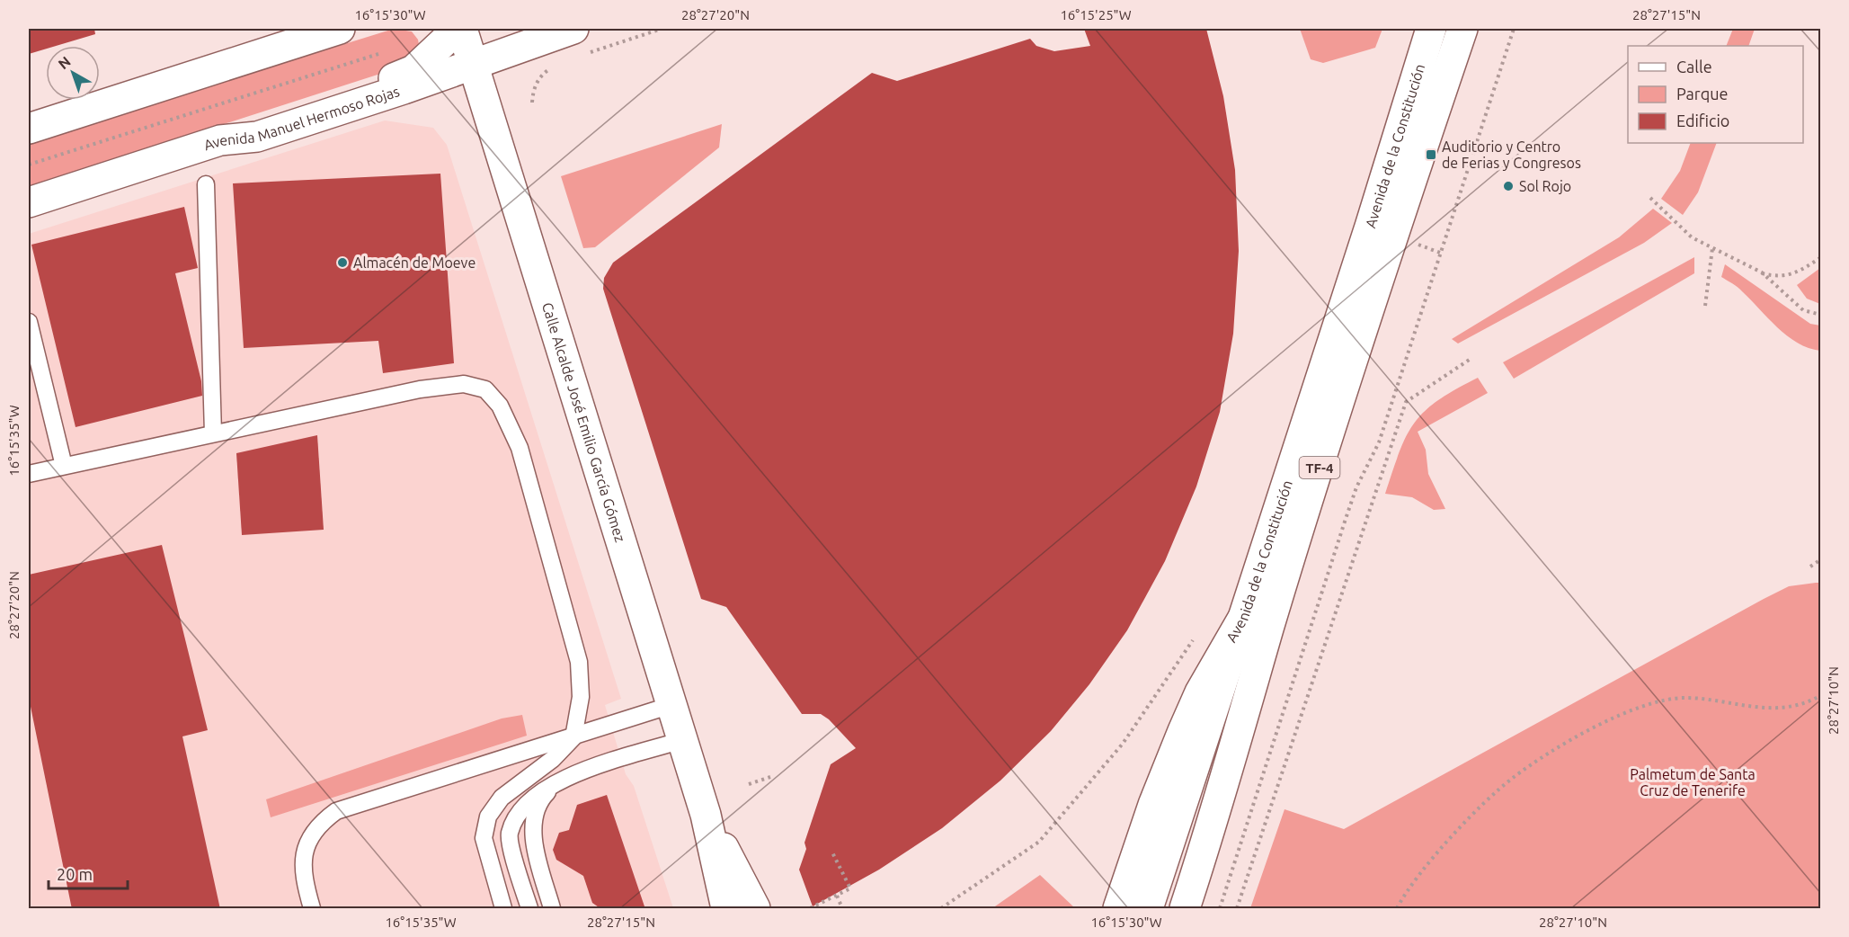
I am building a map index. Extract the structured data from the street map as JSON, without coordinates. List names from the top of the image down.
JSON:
{
  "streets": {
    "main road": [
      "Avenida Manuel Hermoso Rojas",
      "Avenida de la Constitución",
      "Calle Alcalde José Emilio García Gómez",
      "TF-4"
    ]
  },
  "crossings": [
    ["Avenida Manuel Hermoso Rojas", "Calle Alcalde José Emilio García Gómez"]
  ],
  "parks": ["Palmetum de Santa Cruz de Tenerife"],
  "places": {
    "transit": ["Auditorio y Centro de Ferias y Congresos"],
    "other": ["Sol Rojo", "Almacén de Moeve"]
  },
  "legend": ["Calle", "Parque", "Edificio"],
  "scale_bar": "20 m",
  "north": "top left",
  "coordinates": [
    "16°15'30\"W",
    "28°27'20\"N",
    "16°15'25\"W",
    "28°27'15\"N",
    "16°15'35\"W",
    "28°27'10\"N"
  ]
}
